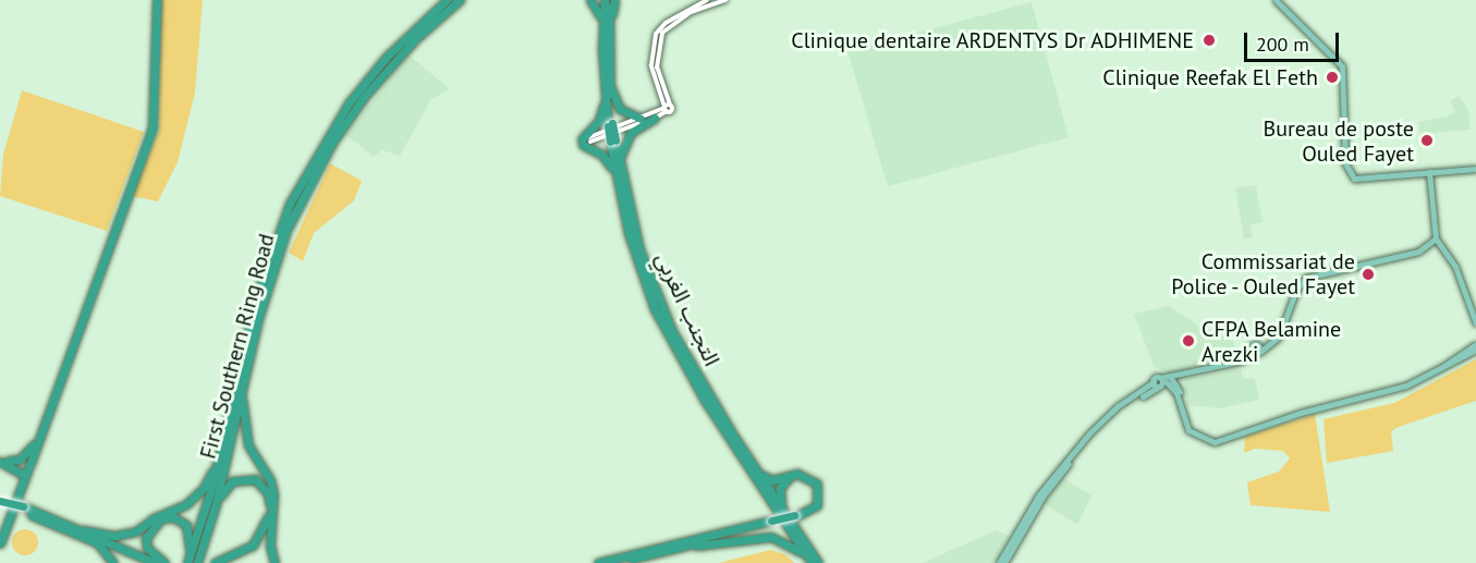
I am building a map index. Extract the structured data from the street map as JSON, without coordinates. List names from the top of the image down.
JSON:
{
  "streets": {
    "highway": ["التجنب الغربي", "First Southern Ring Road"]
  },
  "places": [
    "Clinique dentaire ARDENTYS Dr ADHIMENE",
    "Clinique Reefak El Feth",
    "Bureau de poste Ouled Fayet",
    "Commissariat de Police - Ouled Fayet",
    "CFPA Belamine Arezki"
  ],
  "scale_bar": "200 m"
}
